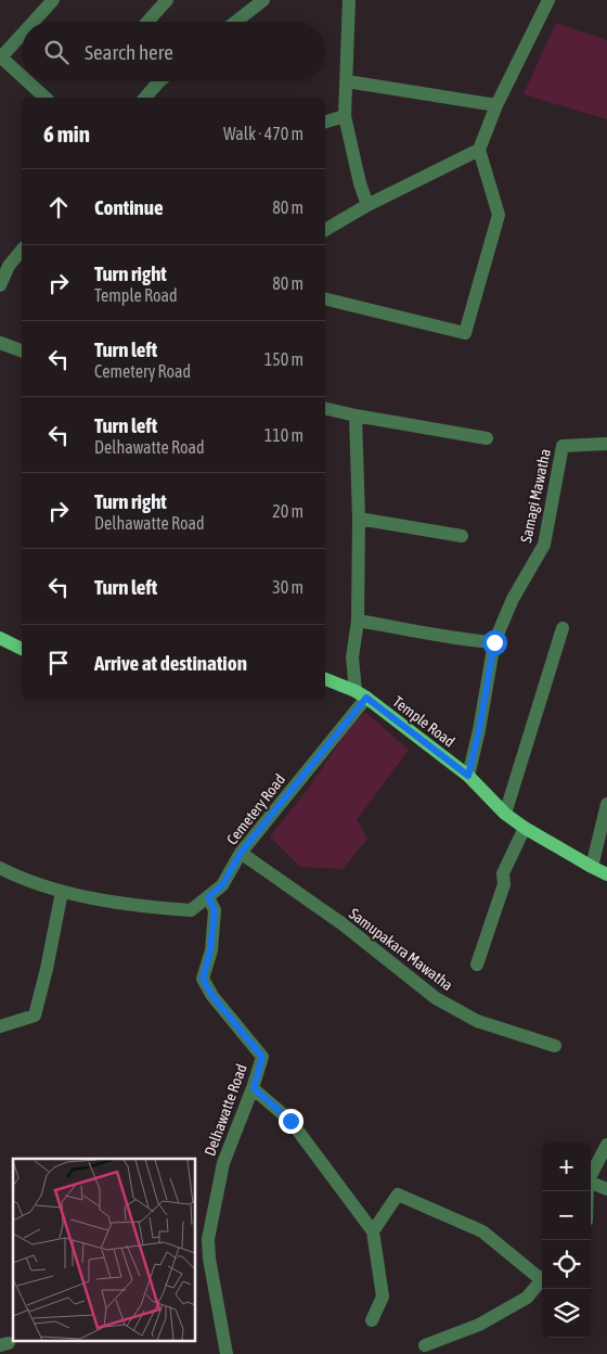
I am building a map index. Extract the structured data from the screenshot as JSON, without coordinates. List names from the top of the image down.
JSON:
{
  "streets": {
    "main road": ["Temple Road"],
    "street": [
      "Samagi Mawatha",
      "Cemetery Road",
      "Samupakara Mawatha",
      "Delhawatte Road"
    ]
  },
  "crossings": [
    ["Temple Road", "Cemetery Road"],
    ["Cemetery Road", "Samupakara Mawatha"],
    ["Cemetery Road", "Delhawatte Road"]
  ],
  "page": {
    "search": "Search here",
    "heading": ["6 min", "Walk · 470 m"],
    "list": [
      ["Continue", "80 m"],
      ["Turn right", "Temple Road", "80 m"],
      ["Turn left", "Cemetery Road", "150 m"],
      ["Turn left", "Delhawatte Road", "110 m"],
      ["Turn right", "Delhawatte Road", "20 m"],
      ["Turn left", "30 m"],
      "Arrive at destination"
    ],
    "map_buttons": ["+", "−"]
  }
}
